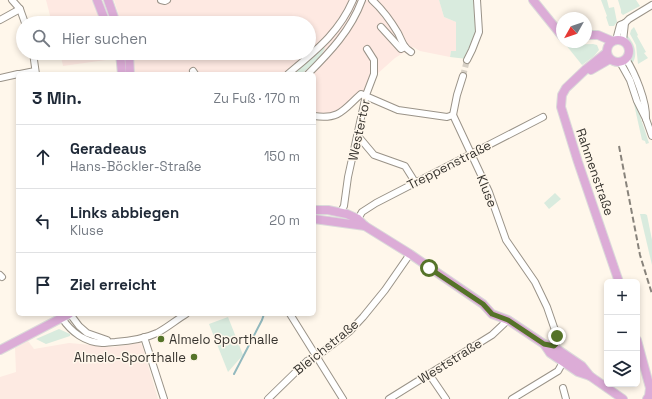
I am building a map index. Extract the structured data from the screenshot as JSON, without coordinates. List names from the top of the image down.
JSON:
{
  "streets": {
    "main road": ["Rahmenstraße"],
    "street": [
      "Westertor",
      "Treppenstraße",
      "Kluse",
      "Bleichstraße",
      "Weststraße"
    ]
  },
  "crossings": [
    ["Treppenstraße", "Kluse"]
  ],
  "places": ["Almelo Sporthalle", "Almelo-Sporthalle"],
  "north": "bottom left",
  "page": {
    "search": "Hier suchen",
    "heading": ["3 Min.", "Zu Fuß · 170 m"],
    "list": [
      ["Geradeaus", "Hans-Böckler-Straße", "150 m"],
      ["Links abbiegen", "Kluse", "20 m"],
      "Ziel erreicht"
    ],
    "map_buttons": ["+", "−"]
  }
}
